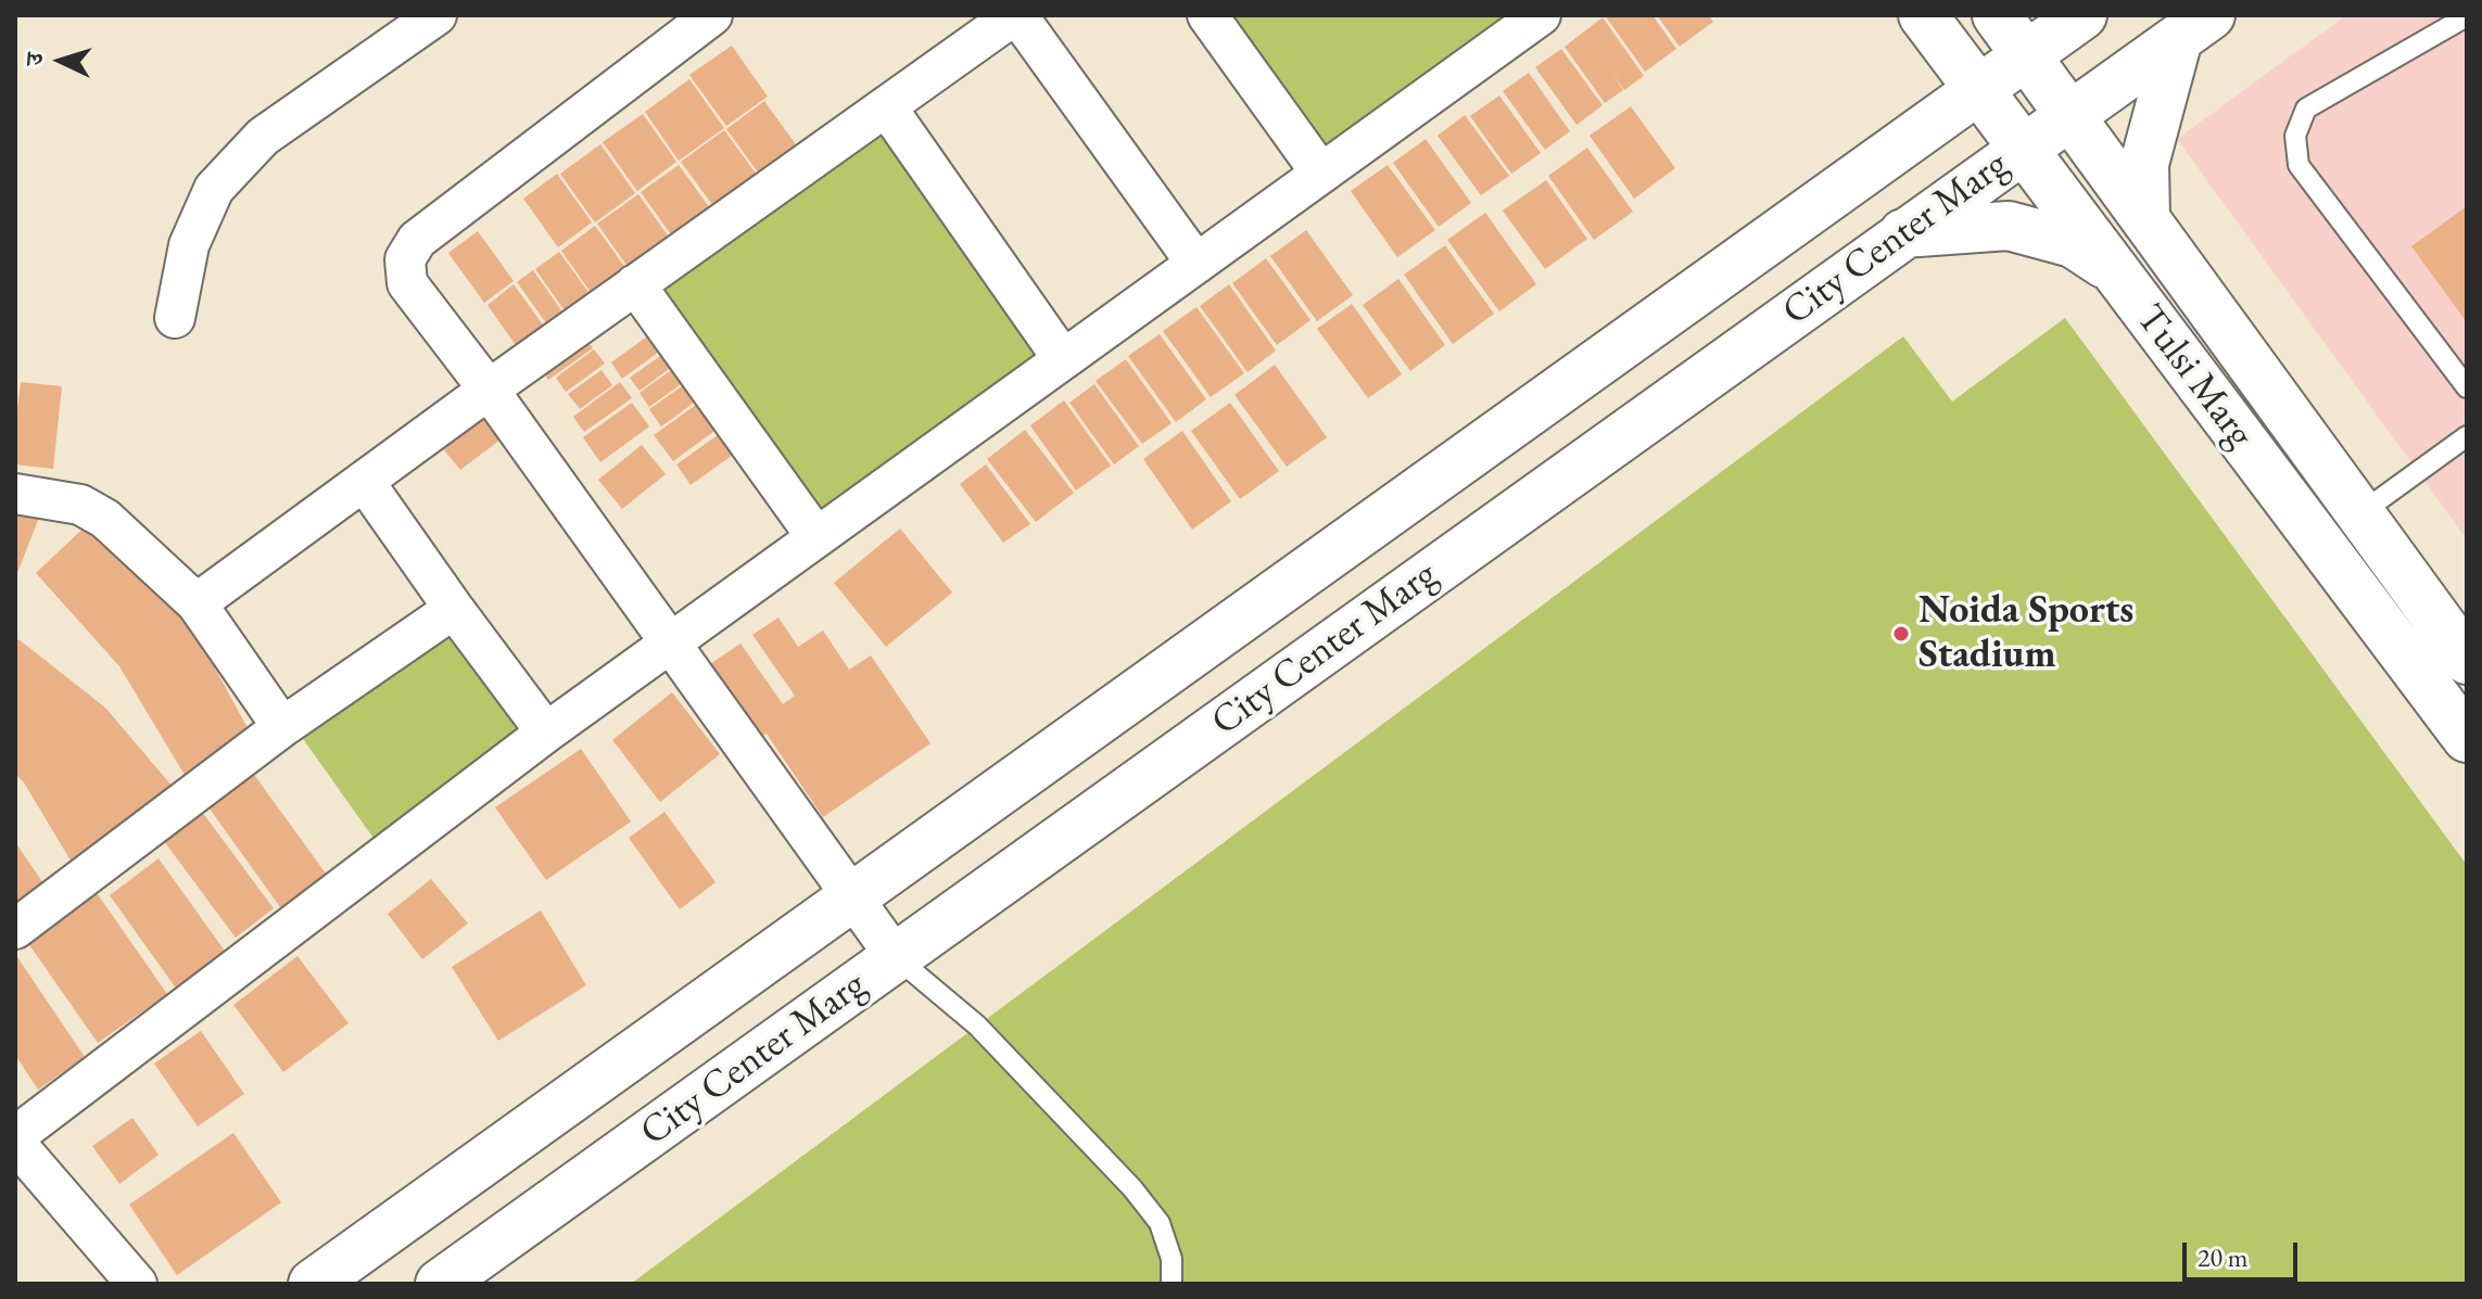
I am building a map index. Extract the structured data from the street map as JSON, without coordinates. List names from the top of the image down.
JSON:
{
  "streets": {
    "street": ["City Center Marg", "Tulsi Marg"]
  },
  "crossings": [
    ["City Center Marg", "Tulsi Marg"]
  ],
  "places": ["Noida Sports Stadium"],
  "scale_bar": "20 m",
  "north": "left"
}
